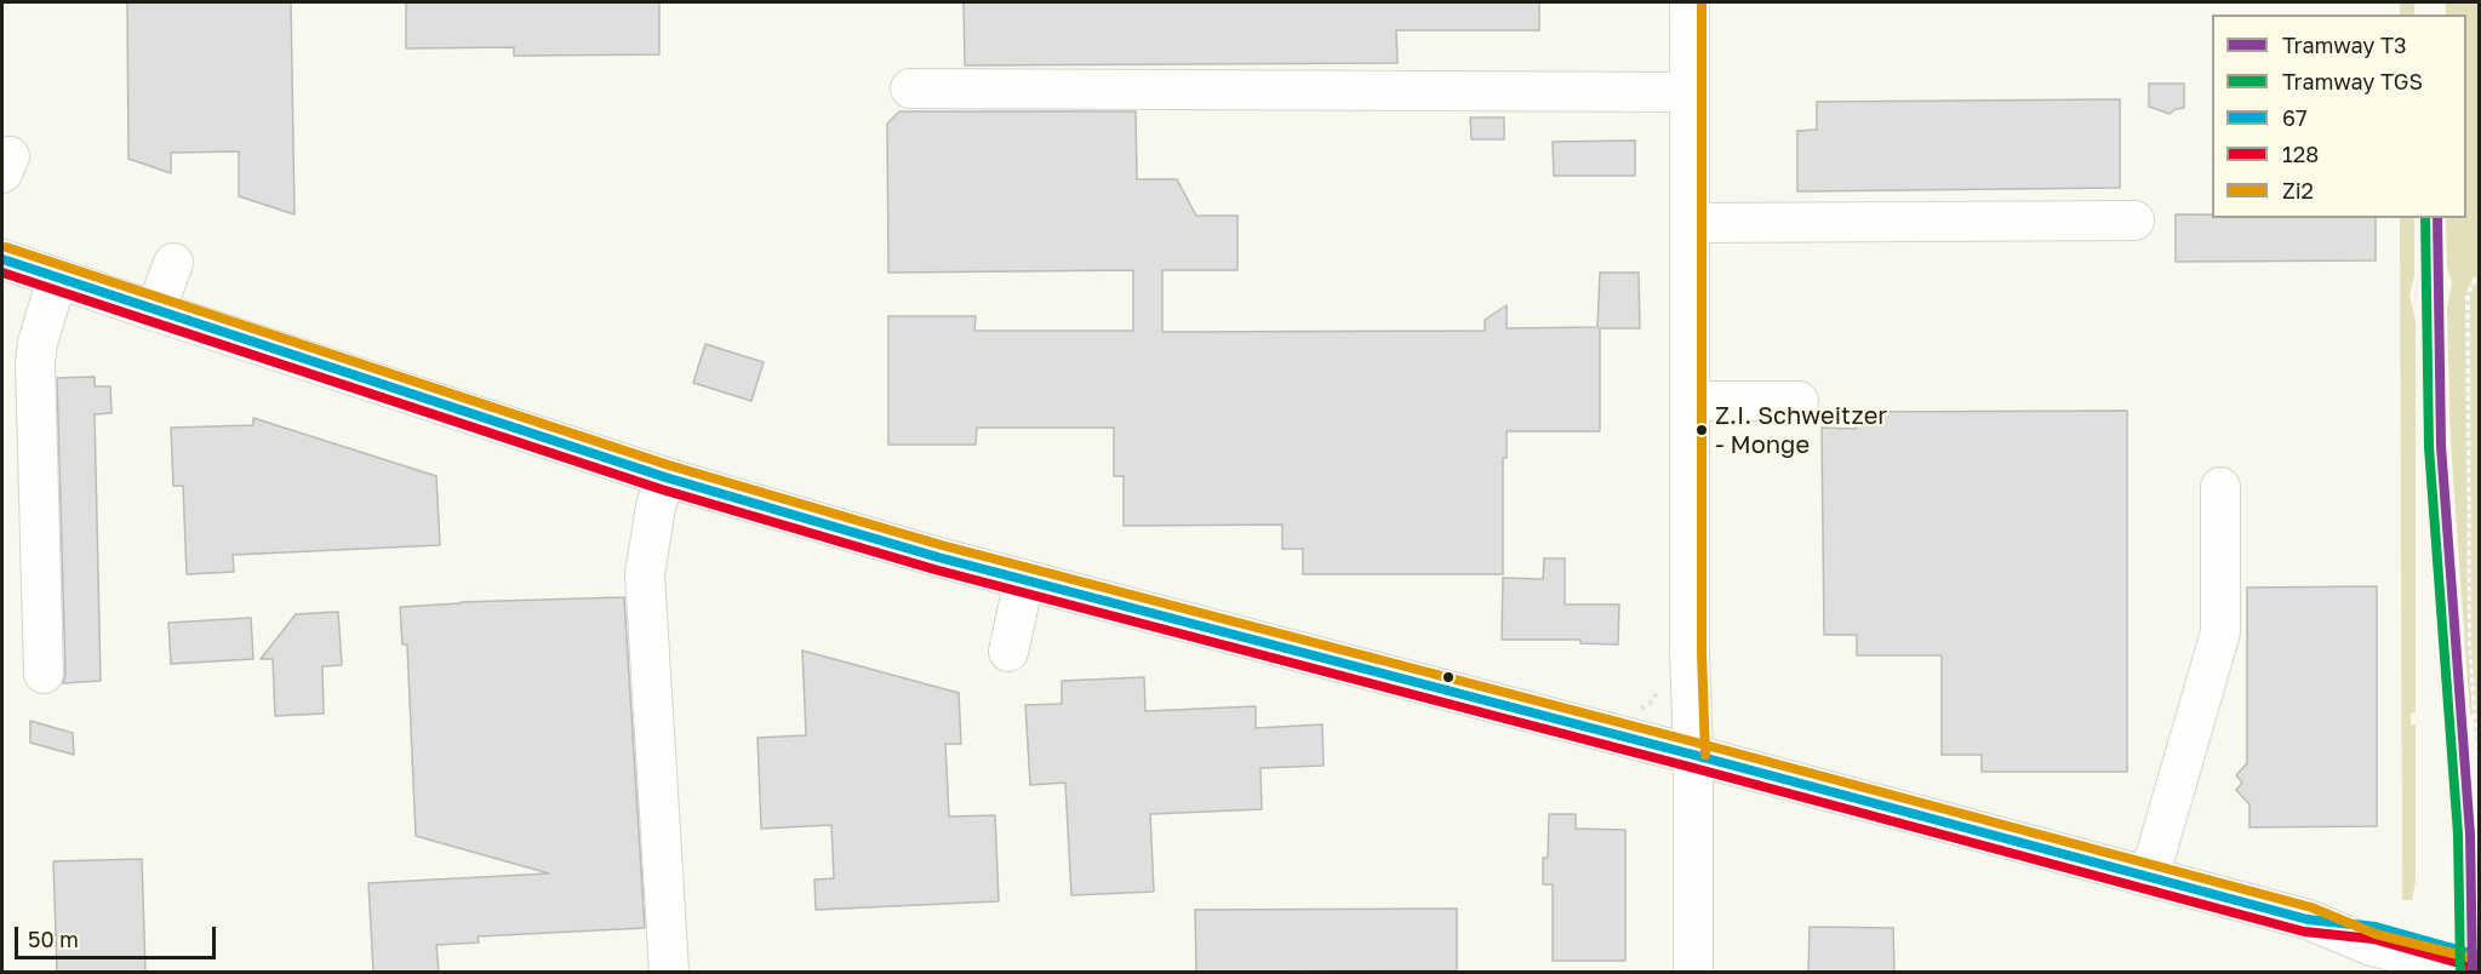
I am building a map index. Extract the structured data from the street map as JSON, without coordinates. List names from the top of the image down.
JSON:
{
  "places": ["Z.I. Schweitzer - Monge"],
  "lines": [
    "transit line Zi2",
    "tram line T3",
    "tram line TGS",
    "transit line 67",
    "transit line 128"
  ],
  "legend": [
    "Tramway T3",
    "Tramway TGS",
    "67",
    "128",
    "Zi2"
  ],
  "scale_bar": "50 m"
}
